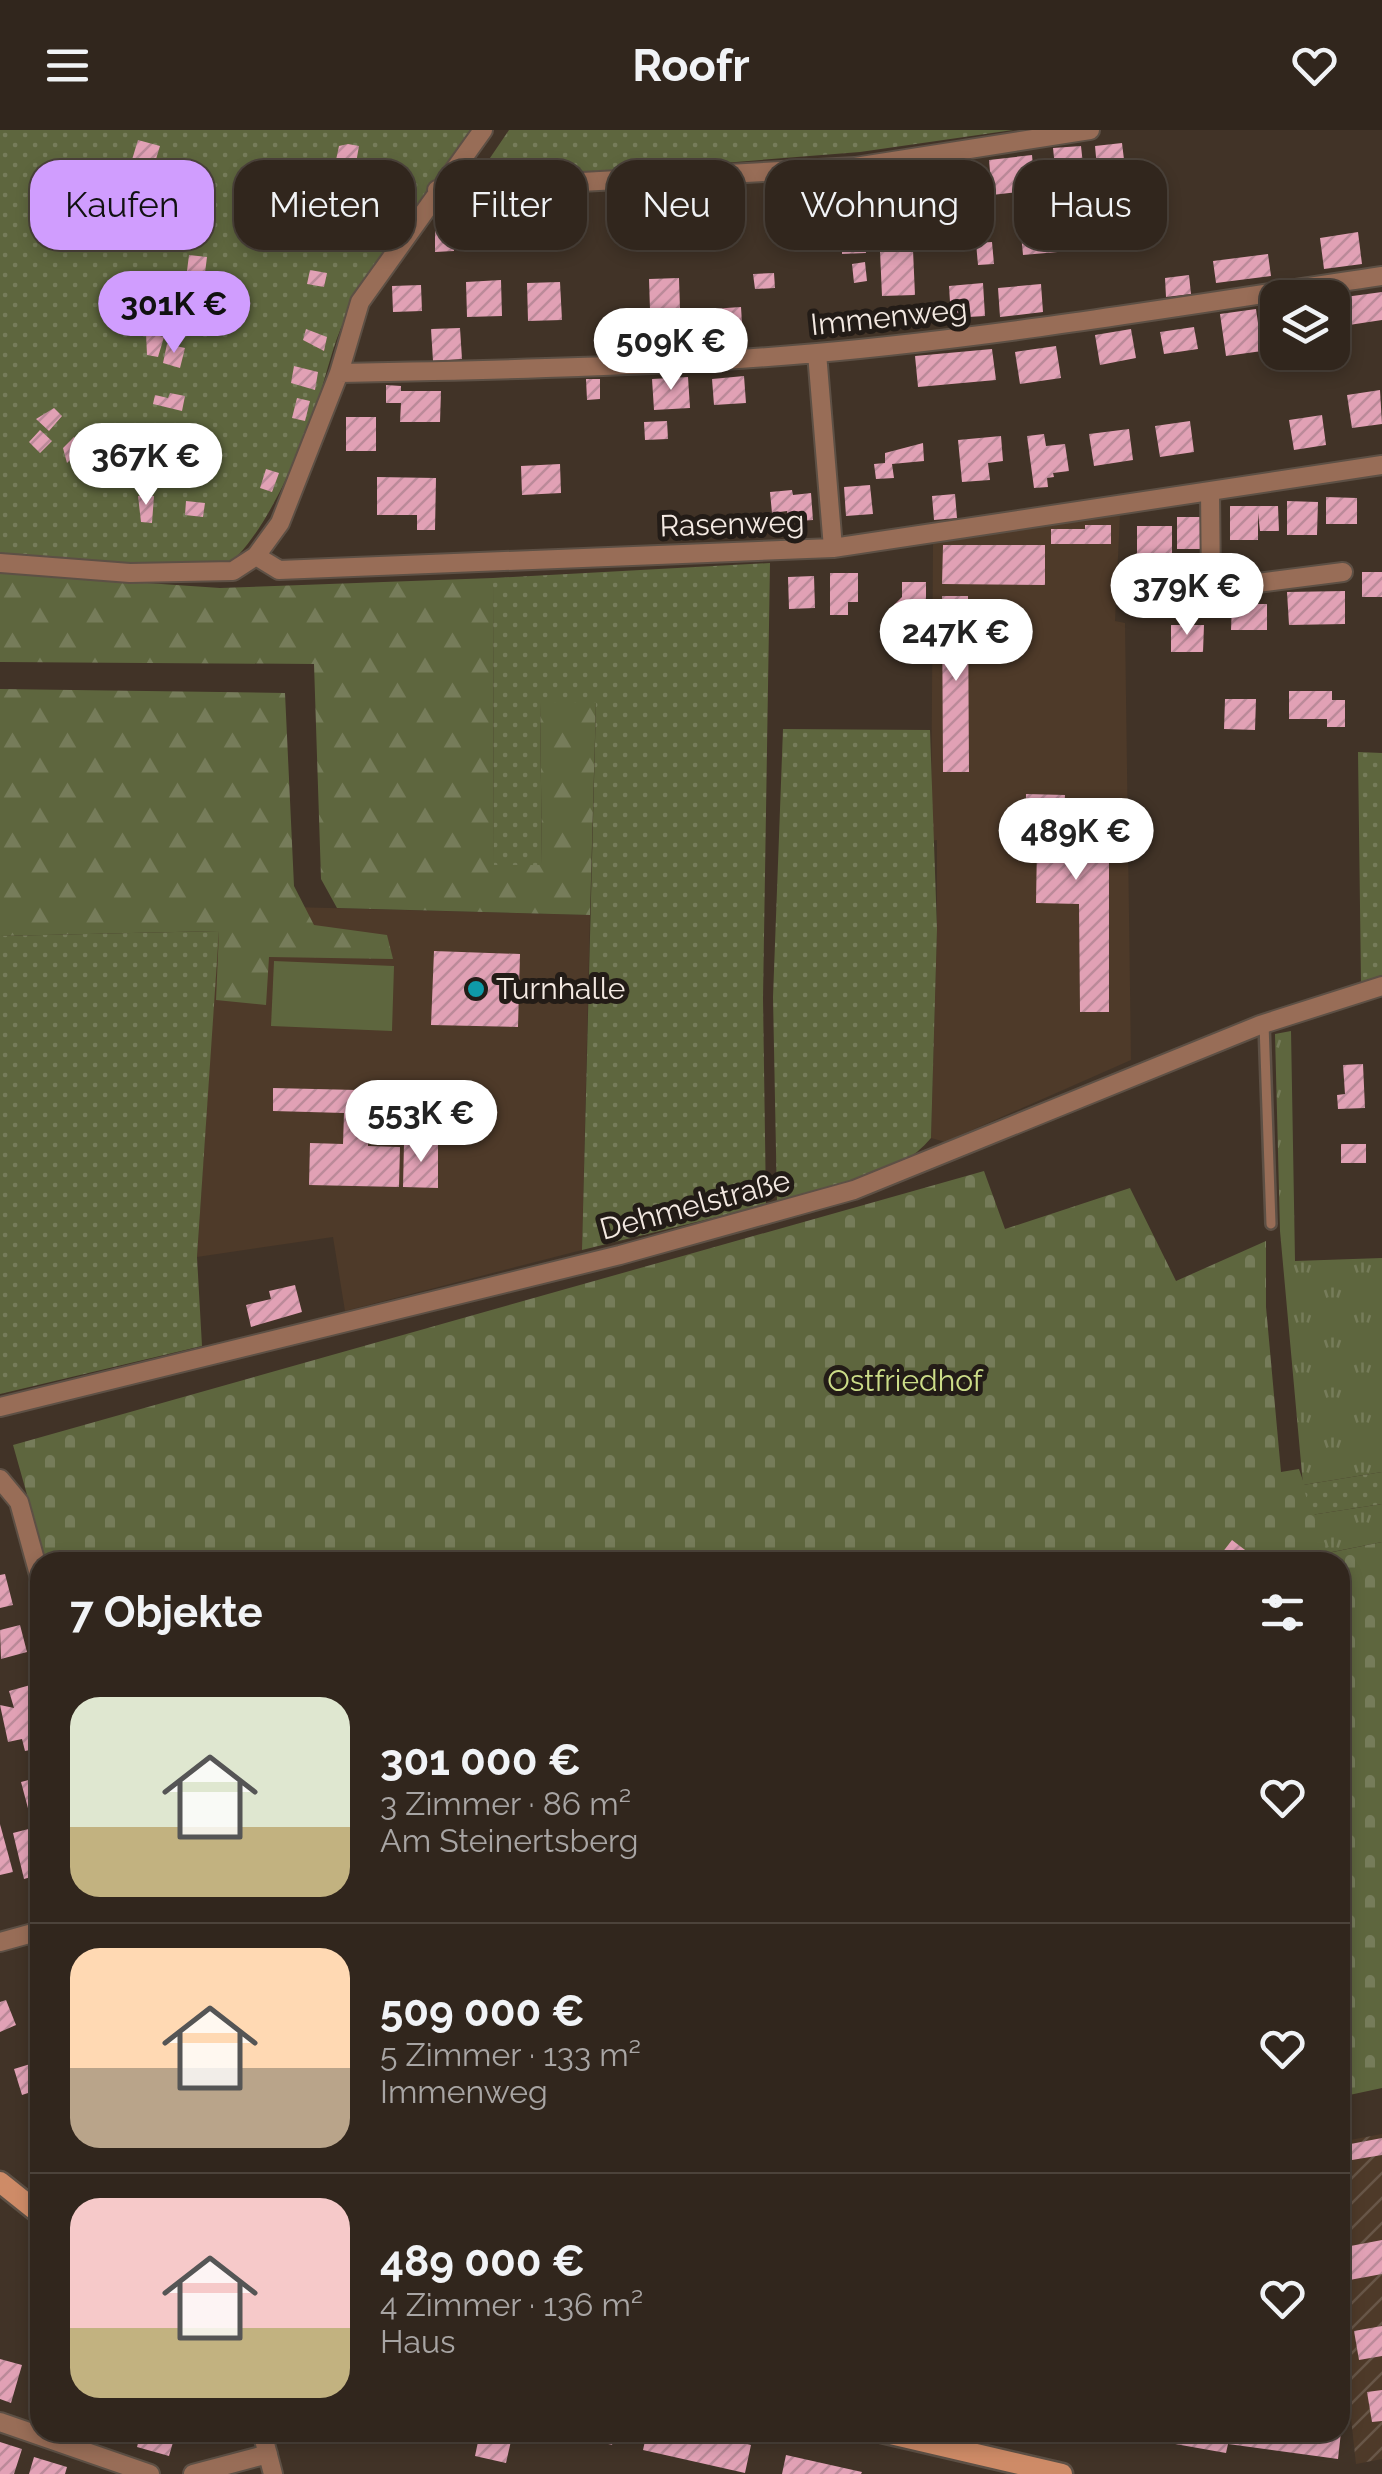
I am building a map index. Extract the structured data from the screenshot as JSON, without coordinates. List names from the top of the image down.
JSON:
{
  "streets": {
    "street": ["Immenweg", "Rasenweg", "Dehmelstraße"]
  },
  "parks": ["Ostfriedhof"],
  "places": ["Turnhalle"],
  "page": {
    "header": "Roofr",
    "chip": [
      "Kaufen",
      "Mieten",
      "Filter",
      "Neu",
      "Wohnung",
      "Haus"
    ],
    "price": [
      "301K €",
      "509K €",
      "367K €",
      "379K €",
      "247K €",
      "489K €",
      "553K €"
    ],
    "heading": "7 Objekte",
    "list": [
      {
        "name": "301 000 €",
        "note": "3 Zimmer · 86 m² · Am Steinertsberg"
      },
      {
        "name": "509 000 €",
        "note": "5 Zimmer · 133 m² · Immenweg"
      },
      {
        "name": "489 000 €",
        "note": "4 Zimmer · 136 m² · Haus"
      }
    ]
  }
}
